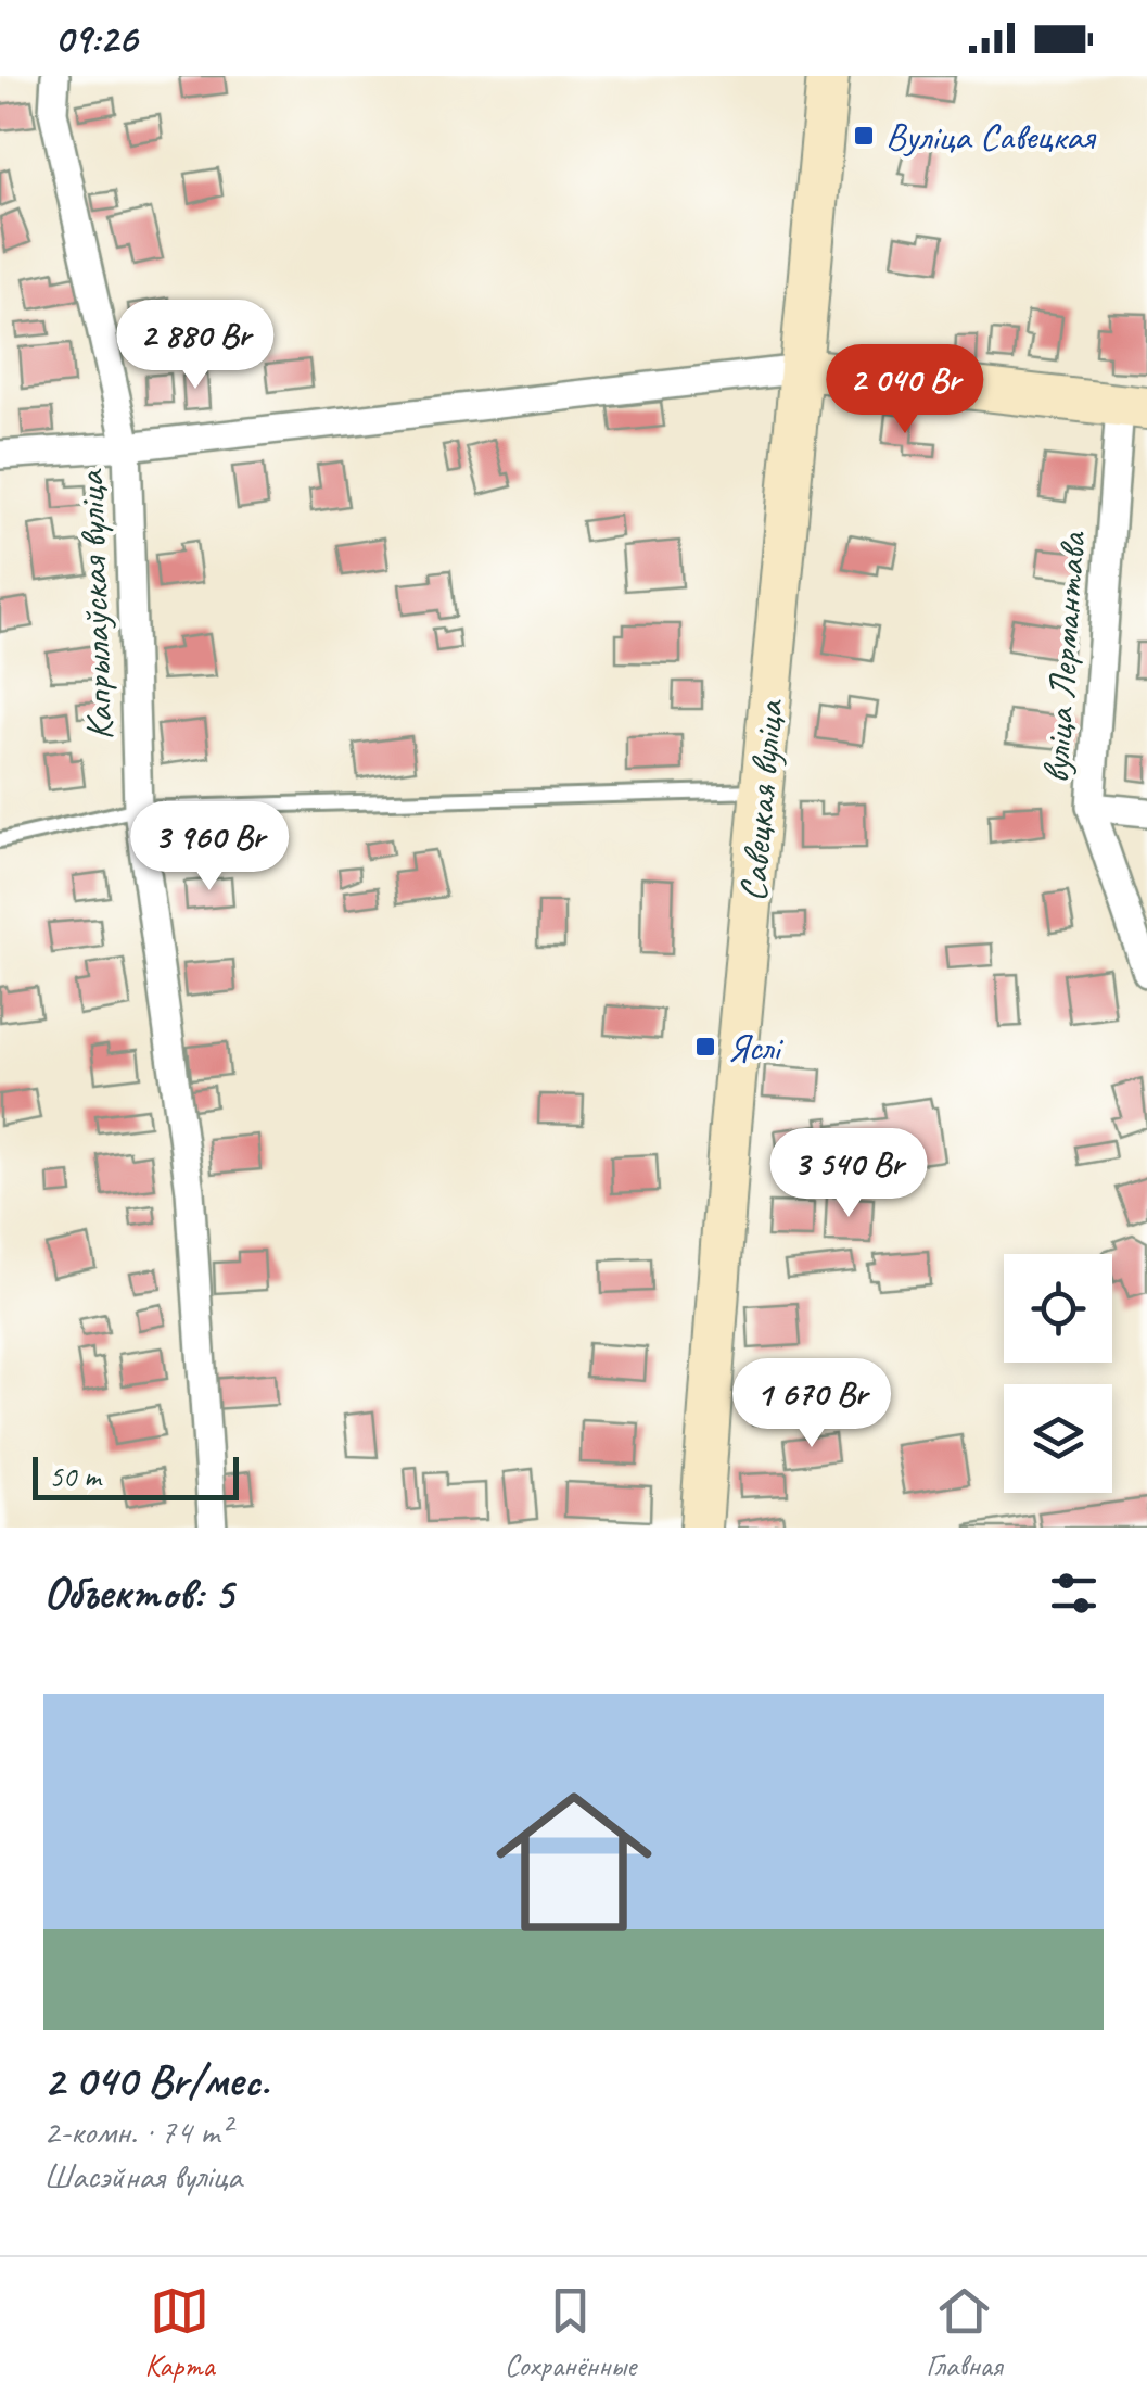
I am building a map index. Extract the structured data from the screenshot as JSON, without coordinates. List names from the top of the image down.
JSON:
{
  "streets": {
    "main road": ["Савецкая вуліца"],
    "street": ["Капрылаўская вуліца", "вуліца Лермантава"]
  },
  "places": {
    "transit": ["Вуліца Савецкая", "Яслі"]
  },
  "scale_bar": "50 m",
  "page": {
    "status": "09:26",
    "price": [
      "2 880 Br",
      "2 040 Br",
      "3 960 Br",
      "3 540 Br",
      "1 670 Br"
    ],
    "scale": "50 m",
    "heading": "Объектов: 5",
    "list": [
      {
        "name": "2 040 Br/мес.",
        "note": "2-комн. · 74 m² · Шасэйная вуліца"
      }
    ],
    "tabs": ["Карта", "Сохранённые", "Главная"]
  }
}
